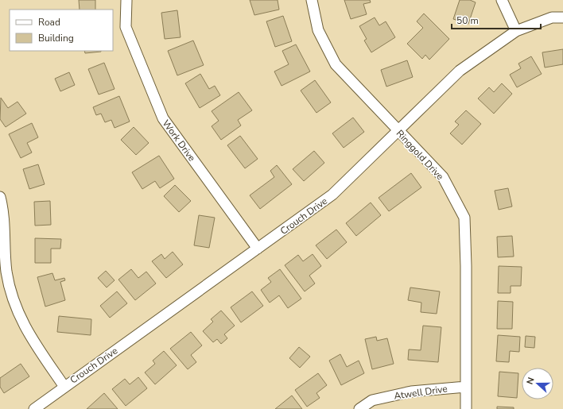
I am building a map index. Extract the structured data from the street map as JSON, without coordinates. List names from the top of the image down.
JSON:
{
  "streets": {
    "street": [
      "Work Drive",
      "Ringgold Drive",
      "Crouch Drive",
      "Atwell Drive"
    ]
  },
  "crossings": [
    ["Work Drive", "Crouch Drive"],
    ["Ringgold Drive", "Crouch Drive"],
    ["Ringgold Drive", "Atwell Drive"]
  ],
  "legend": ["Road", "Building"],
  "scale_bar": "50 m",
  "north": "left"
}
